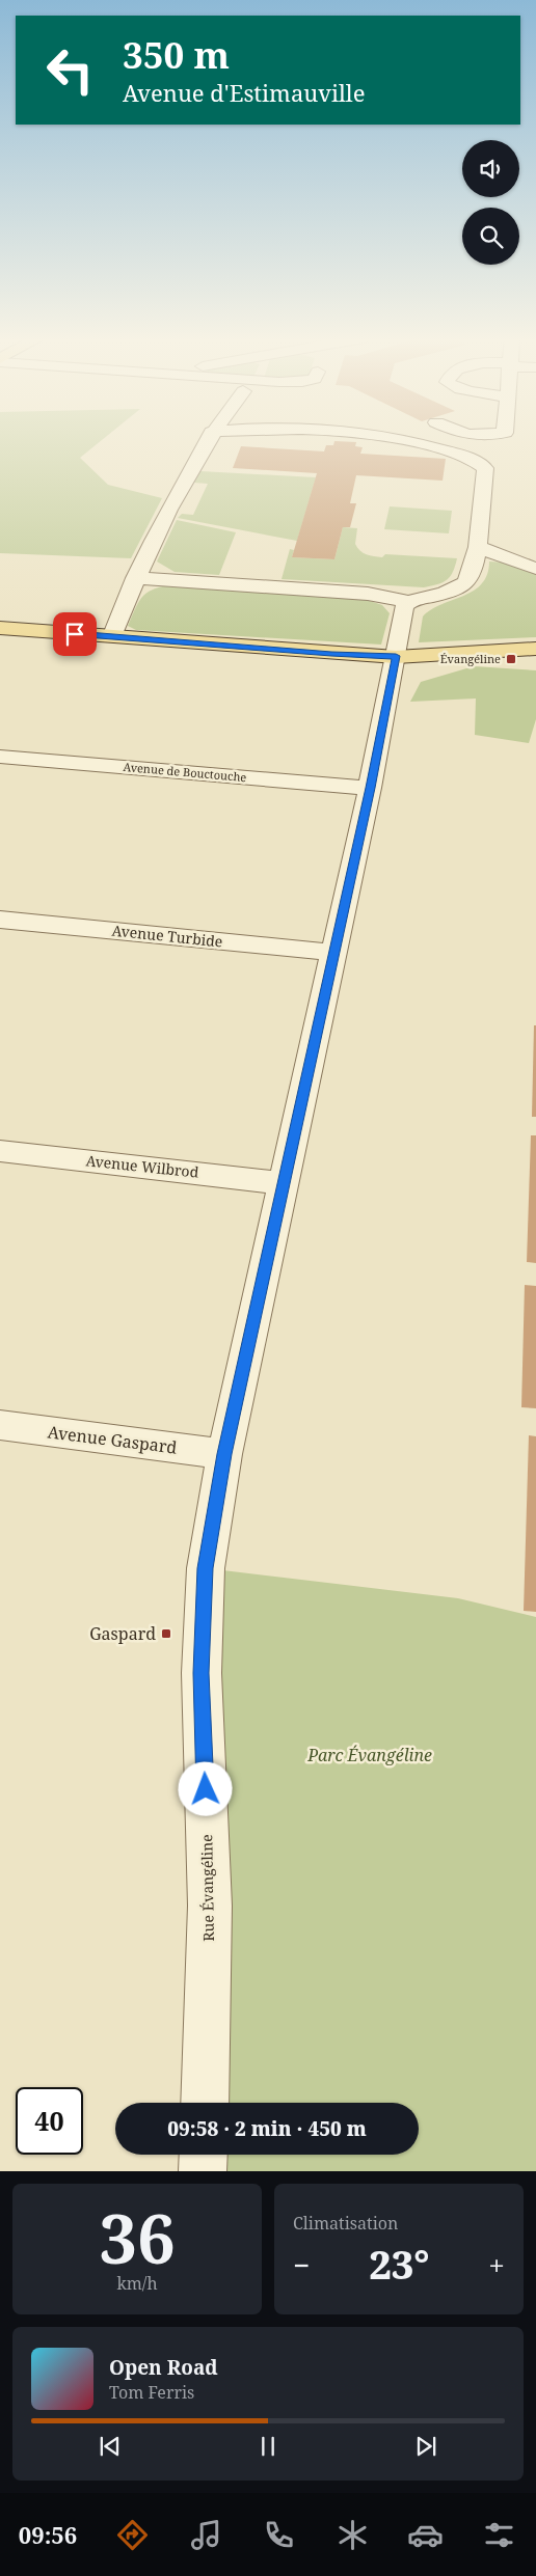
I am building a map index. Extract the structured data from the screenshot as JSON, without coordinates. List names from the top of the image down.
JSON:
{
  "streets": {
    "street": [
      "Avenue de Bouctouche",
      "Avenue Turbide",
      "Avenue Wilbrod",
      "Avenue Gaspard",
      "Rue Évangéline"
    ]
  },
  "crossings": [
    ["Avenue de Bouctouche", "Rue Évangéline"],
    ["Avenue Turbide", "Rue Évangéline"],
    ["Avenue Wilbrod", "Rue Évangéline"],
    ["Avenue Gaspard", "Rue Évangéline"]
  ],
  "parks": ["Parc Évangéline"],
  "places": {
    "transit": ["Évangéline", "Gaspard"]
  },
  "page": {
    "turn": ["350 m", "Avenue d'Estimauville"],
    "limit": "40",
    "trip": "09:58 · 2 min · 450 m",
    "tile": [
      ["36", "km/h"],
      "Climatisation"
    ],
    "heat": ["−", "23°", "+"],
    "song": ["Open Road", "Tom Ferris"],
    "tabs": "09:56"
  }
}
